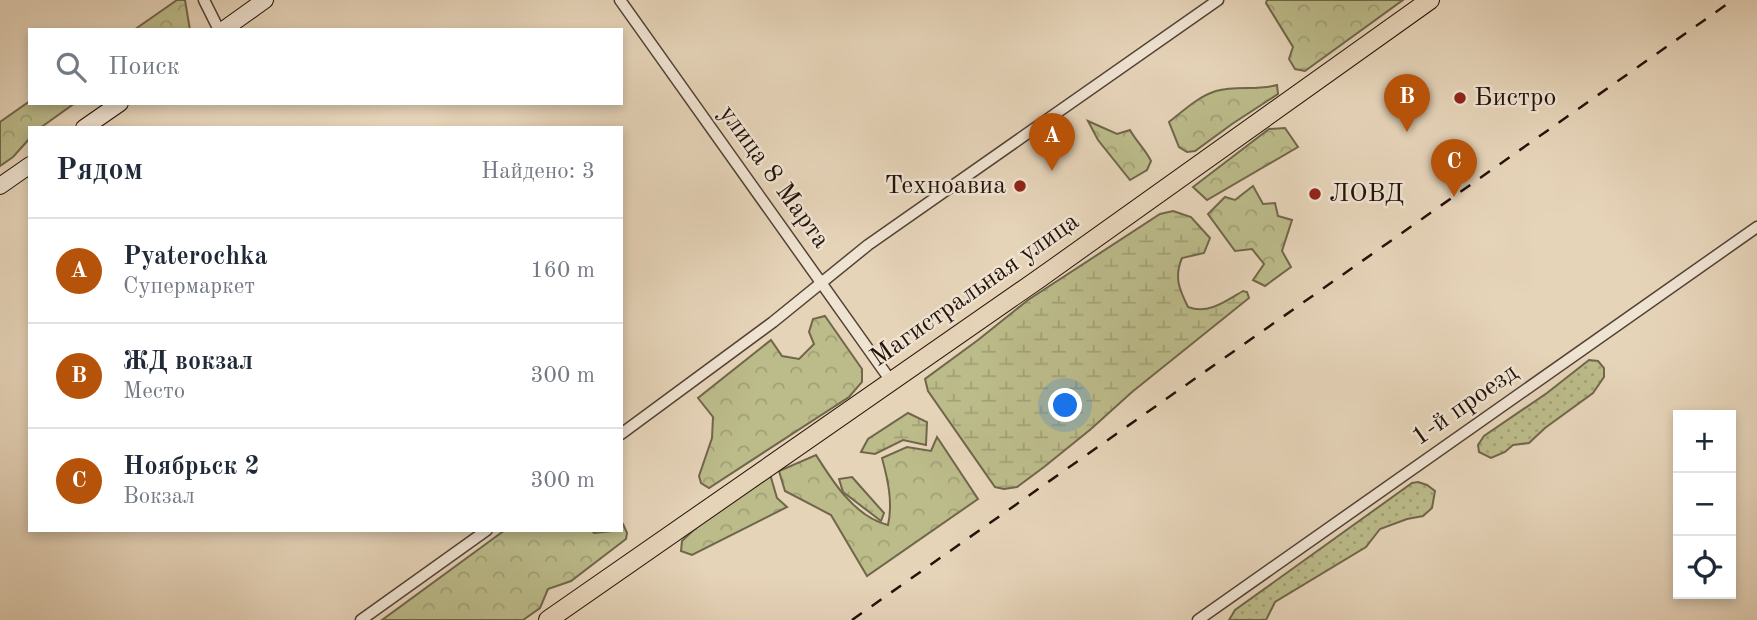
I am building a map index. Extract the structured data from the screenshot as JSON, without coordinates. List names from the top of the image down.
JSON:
{
  "streets": {
    "main road": ["Магистральная улица"],
    "street": ["улица 8 Марта", "1-й проезд"]
  },
  "crossings": [
    ["улица 8 Марта", "Магистральная улица"]
  ],
  "places": ["Бистро", "Техноавиа", "ЛОВД"],
  "page": {
    "search": "Поиск",
    "pins": ["B", "A", "C"],
    "heading": ["Рядом", "Найдено: 3"],
    "list": [
      {
        "mark": "A",
        "name": "Pyaterochka",
        "note": "Супермаркет",
        "value": "160 m"
      },
      {
        "mark": "B",
        "name": "ЖД вокзал",
        "note": "Место",
        "value": "300 m"
      },
      {
        "mark": "C",
        "name": "Ноябрьск 2",
        "note": "Вокзал",
        "value": "300 m"
      }
    ],
    "map_buttons": ["+", "−"]
  }
}
